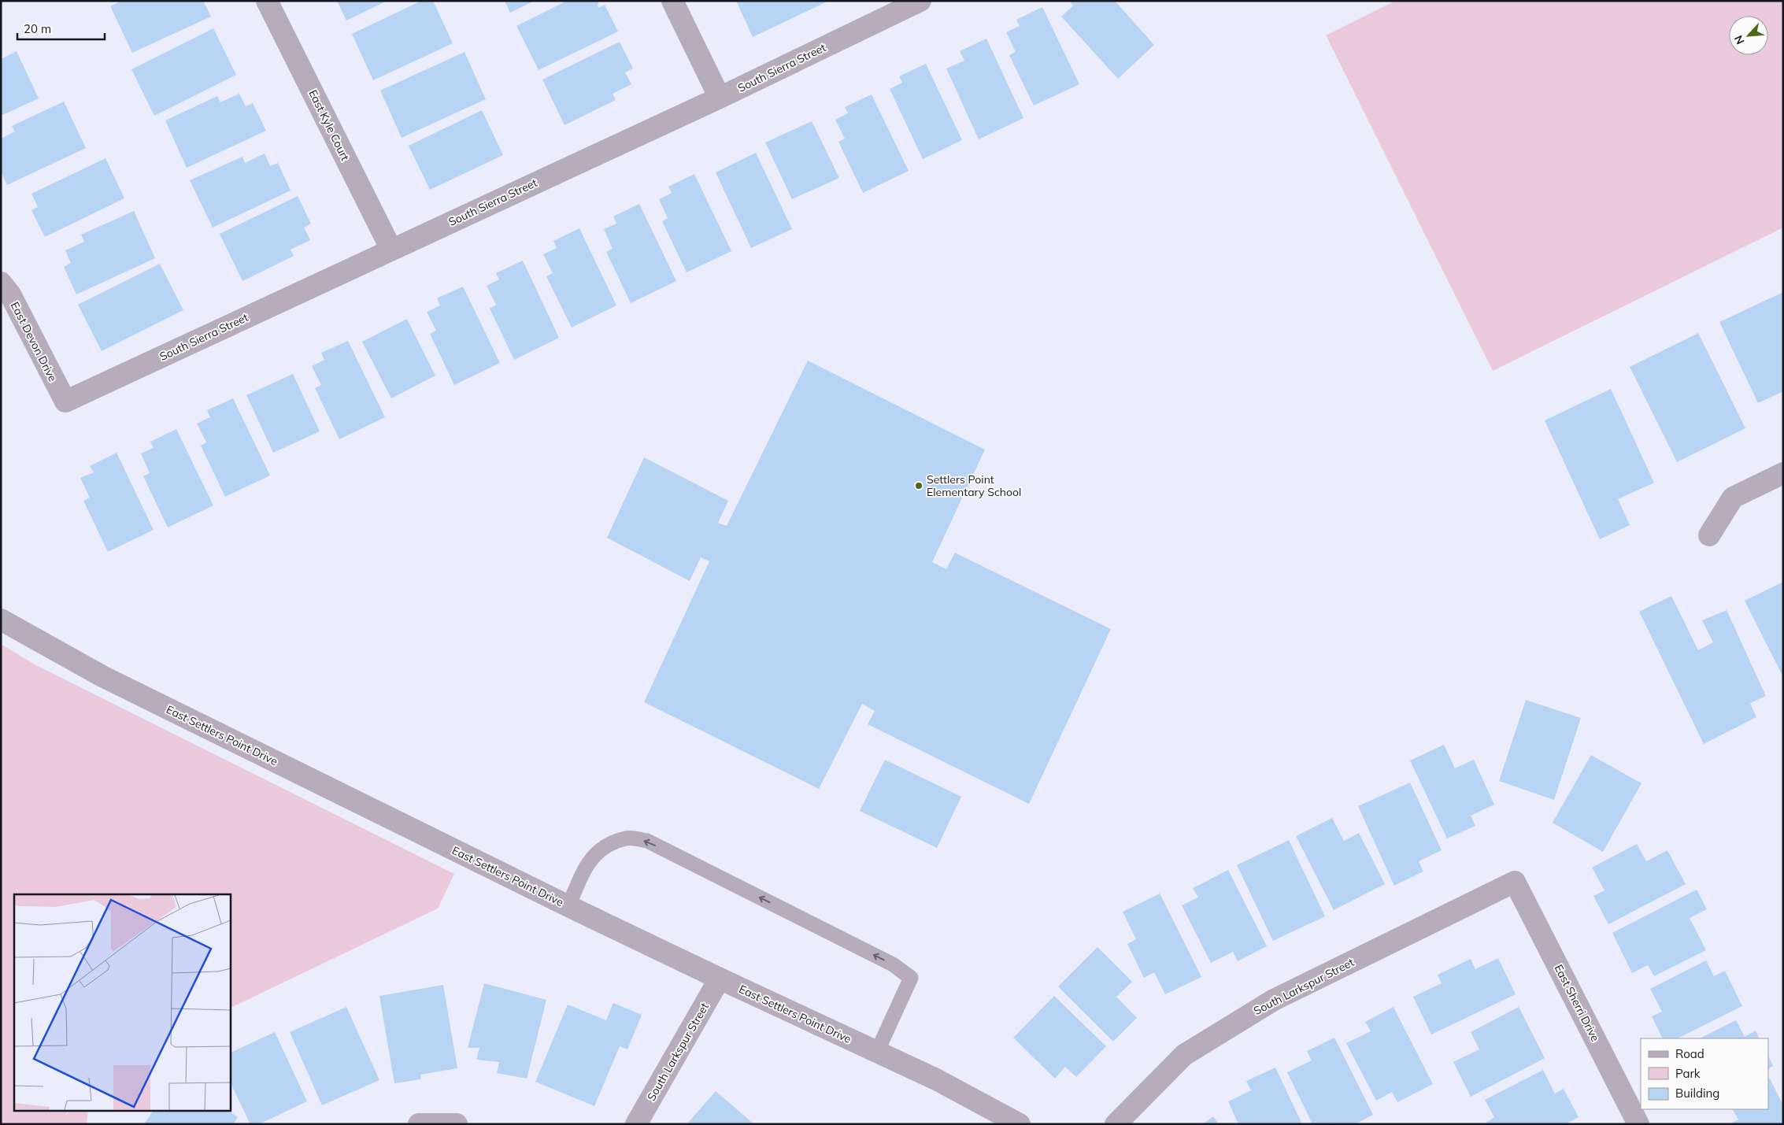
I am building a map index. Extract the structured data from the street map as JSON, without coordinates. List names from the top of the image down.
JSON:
{
  "streets": {
    "street": [
      "South Sierra Street",
      "East Kyle Court",
      "East Devon Drive",
      "East Settlers Point Drive",
      "South Larkspur Street",
      "East Sherri Drive"
    ]
  },
  "crossings": [
    ["South Sierra Street", "East Kyle Court"],
    ["South Sierra Street", "East Devon Drive"],
    ["East Settlers Point Drive", "South Larkspur Street"],
    ["South Larkspur Street", "East Sherri Drive"]
  ],
  "places": ["Settlers Point Elementary School"],
  "legend": ["Road", "Park", "Building"],
  "scale_bar": "20 m",
  "north": "bottom left"
}
